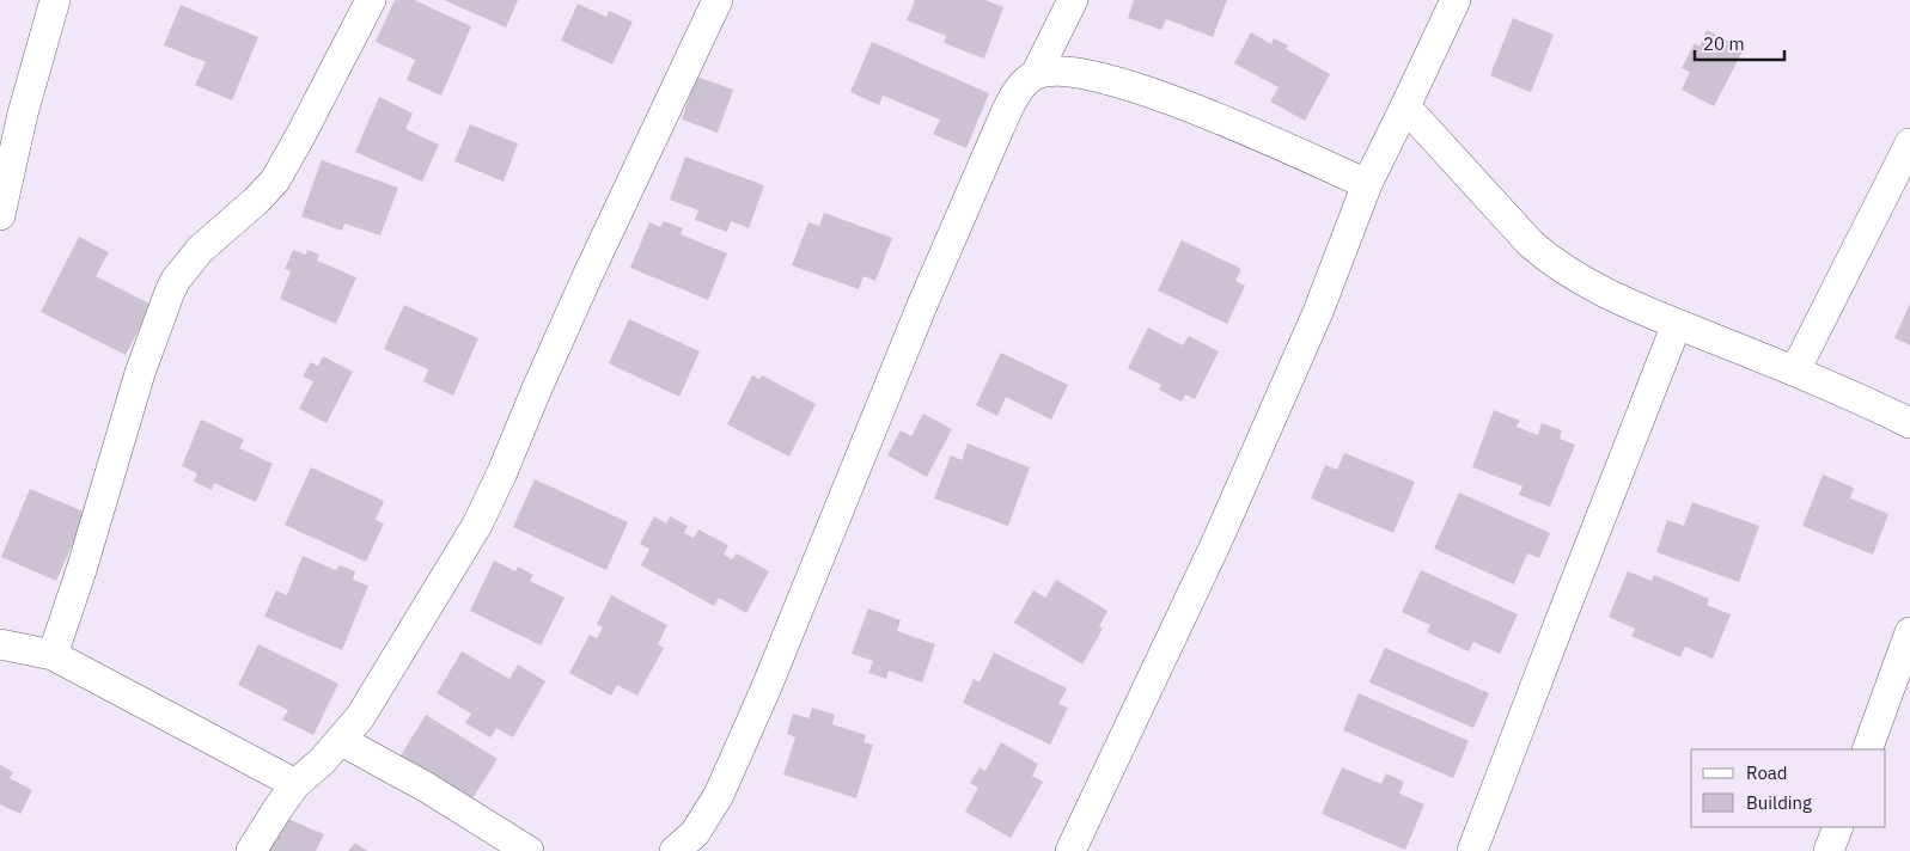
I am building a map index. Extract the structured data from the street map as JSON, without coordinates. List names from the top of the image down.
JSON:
{
  "legend": ["Road", "Building"],
  "scale_bar": "20 m"
}
